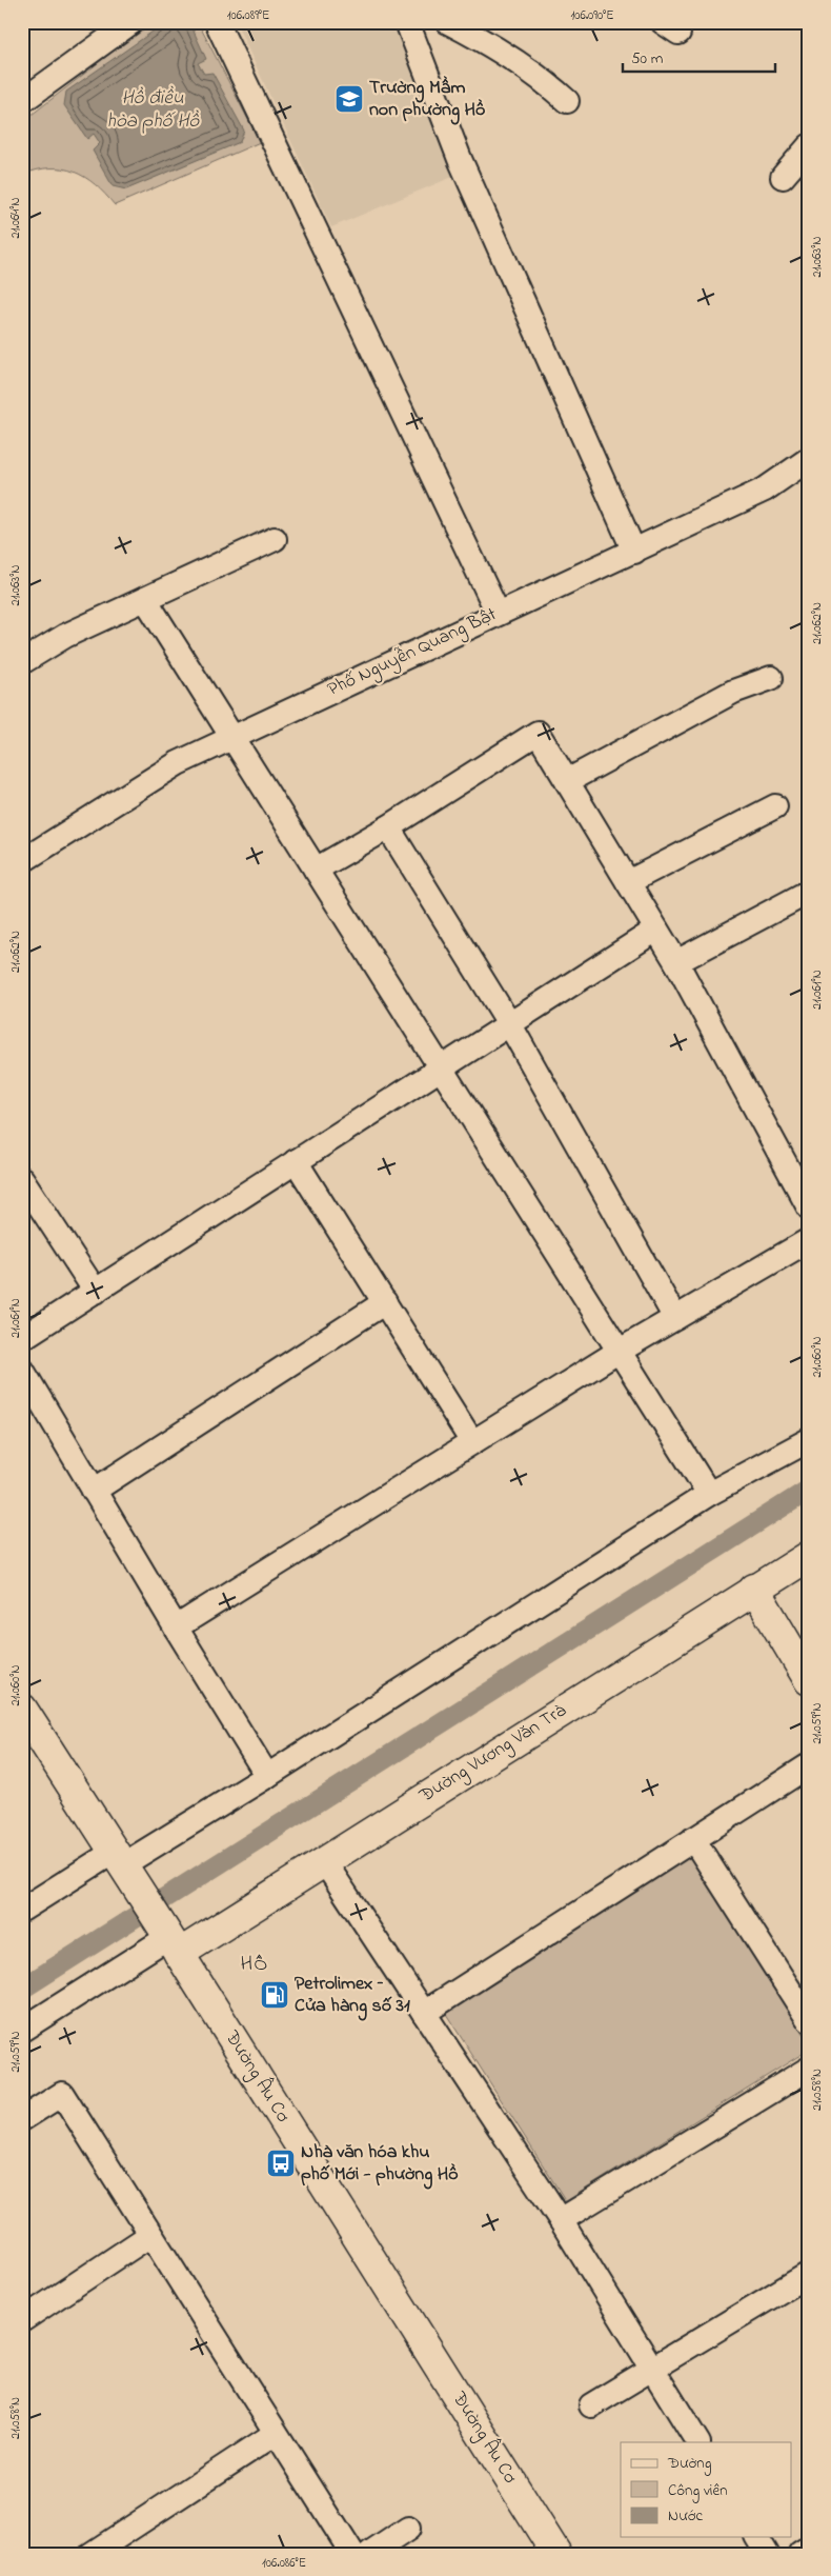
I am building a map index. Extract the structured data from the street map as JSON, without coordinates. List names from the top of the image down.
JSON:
{
  "streets": {
    "main road": ["Đường Vương Văn Trà", "Đường Âu Cơ"],
    "street": ["Phố Nguyễn Quang Bật"]
  },
  "crossings": [
    ["Đường Vương Văn Trà", "Đường Âu Cơ"]
  ],
  "districts": ["HỒ"],
  "water": ["Hồ điều hòa phố Hồ"],
  "places": {
    "school or university": ["Trường Mầm non phường Hồ"],
    "fuel station": ["Petrolimex – Cửa hàng số 31"],
    "bus stop": ["Nhà văn hóa khu phố Mới - phường Hồ"]
  },
  "legend": ["Đường", "Công viên", "Nước"],
  "scale_bar": "50 m",
  "coordinates": [
    "106.089°E",
    "106.090°E",
    "21.064°N",
    "21.063°N",
    "21.062°N",
    "21.061°N",
    "21.060°N",
    "21.059°N",
    "21.058°N",
    "106.086°E"
  ]
}
